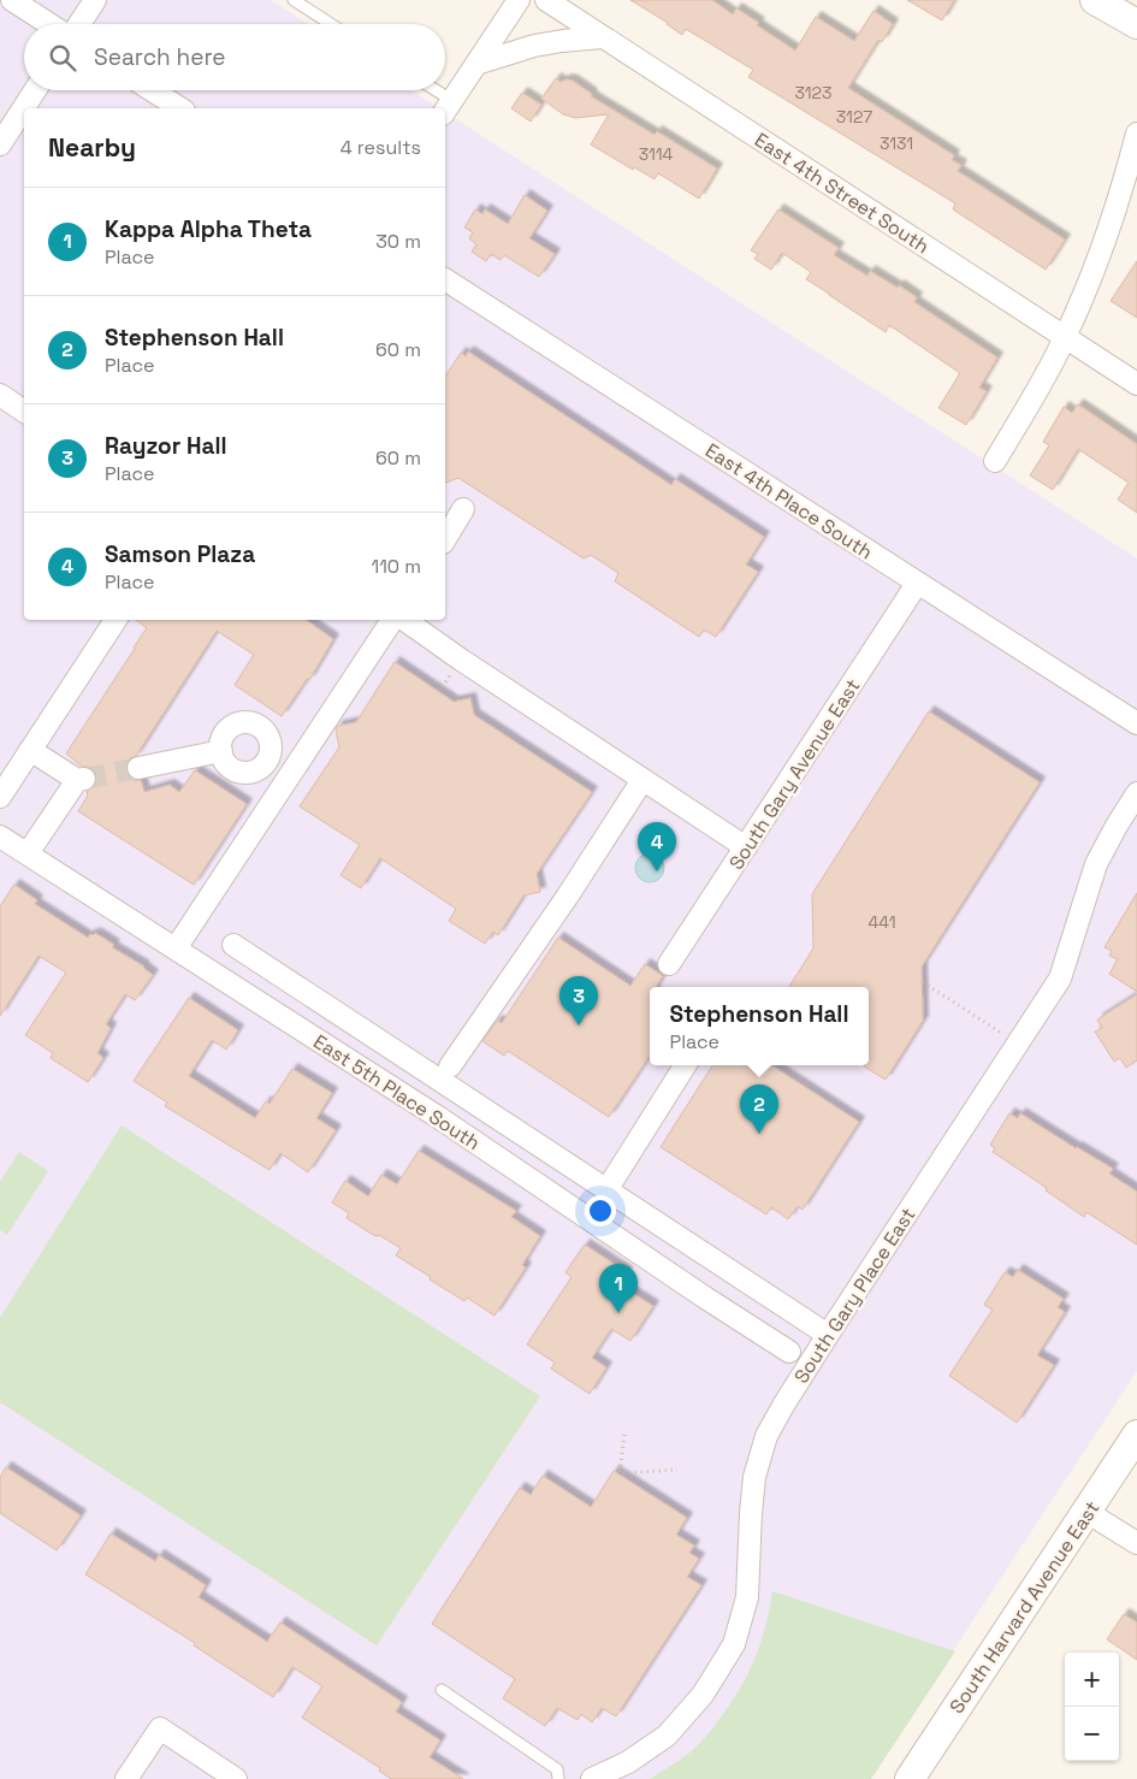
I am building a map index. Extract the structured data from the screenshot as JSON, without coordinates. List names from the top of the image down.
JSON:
{
  "streets": {
    "main road": ["South Harvard Avenue East"],
    "street": [
      "East 4th Street South",
      "East 4th Place South",
      "South Gary Avenue East",
      "East 5th Place South",
      "South Gary Place East"
    ]
  },
  "crossings": [
    ["East 4th Place South", "South Gary Avenue East"],
    ["East 5th Place South", "South Gary Place East"]
  ],
  "house_numbers": [
    "3123",
    "3127",
    "3131",
    "3114",
    "441"
  ],
  "page": {
    "search": "Search here",
    "heading": ["Nearby", "4 results"],
    "list": [
      {
        "mark": "1",
        "name": "Kappa Alpha Theta",
        "note": "Place",
        "value": "30 m"
      },
      {
        "mark": "2",
        "name": "Stephenson Hall",
        "note": "Place",
        "value": "60 m"
      },
      {
        "mark": "3",
        "name": "Rayzor Hall",
        "note": "Place",
        "value": "60 m"
      },
      {
        "mark": "4",
        "name": "Samson Plaza",
        "note": "Place",
        "value": "110 m"
      }
    ],
    "pins": [
      "4",
      "3",
      "2",
      "1"
    ],
    "popup": ["Stephenson Hall", "Place"],
    "map_buttons": ["+", "−"]
  }
}
